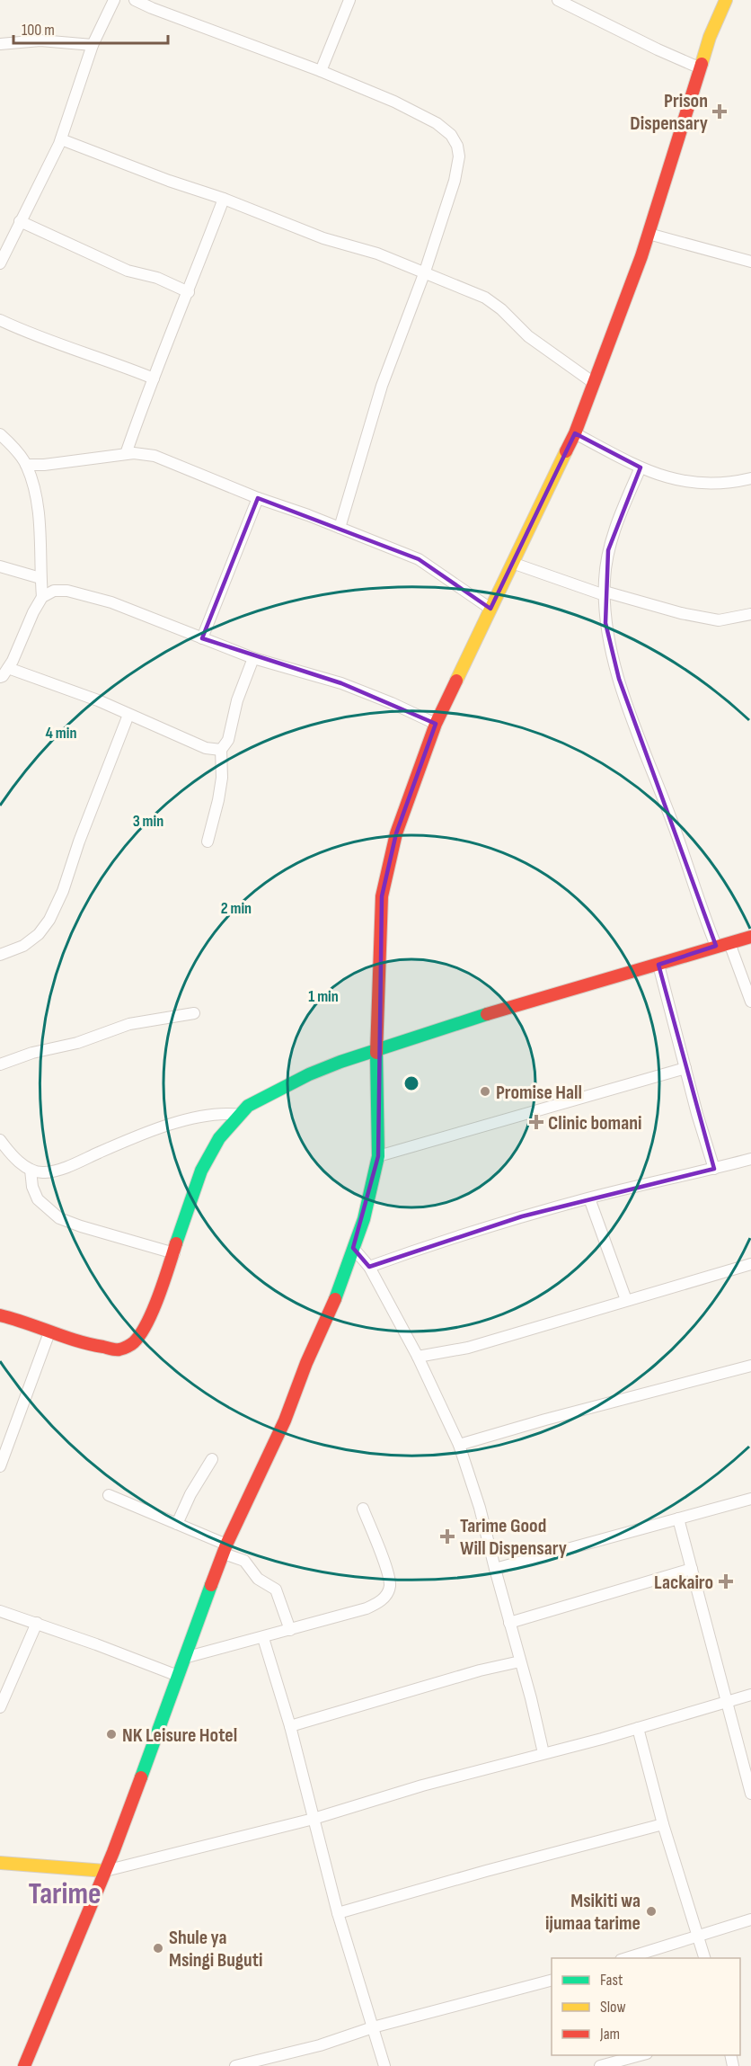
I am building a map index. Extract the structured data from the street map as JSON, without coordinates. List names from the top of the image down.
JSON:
{
  "districts": ["Tarime"],
  "places": {
    "health": [
      "Prison Dispensary",
      "Clinic bomani",
      "Tarime Good Will Dispensary",
      "Lackairo"
    ],
    "other": [
      "Promise Hall",
      "NK Leisure Hotel",
      "Msikiti wa ijumaa tarime",
      "Shule ya Msingi Buguti"
    ]
  },
  "legend": ["Fast", "Slow", "Jam"],
  "scale_bar": "100 m",
  "rings": [
    "4 min",
    "3 min",
    "2 min",
    "1 min"
  ]
}
